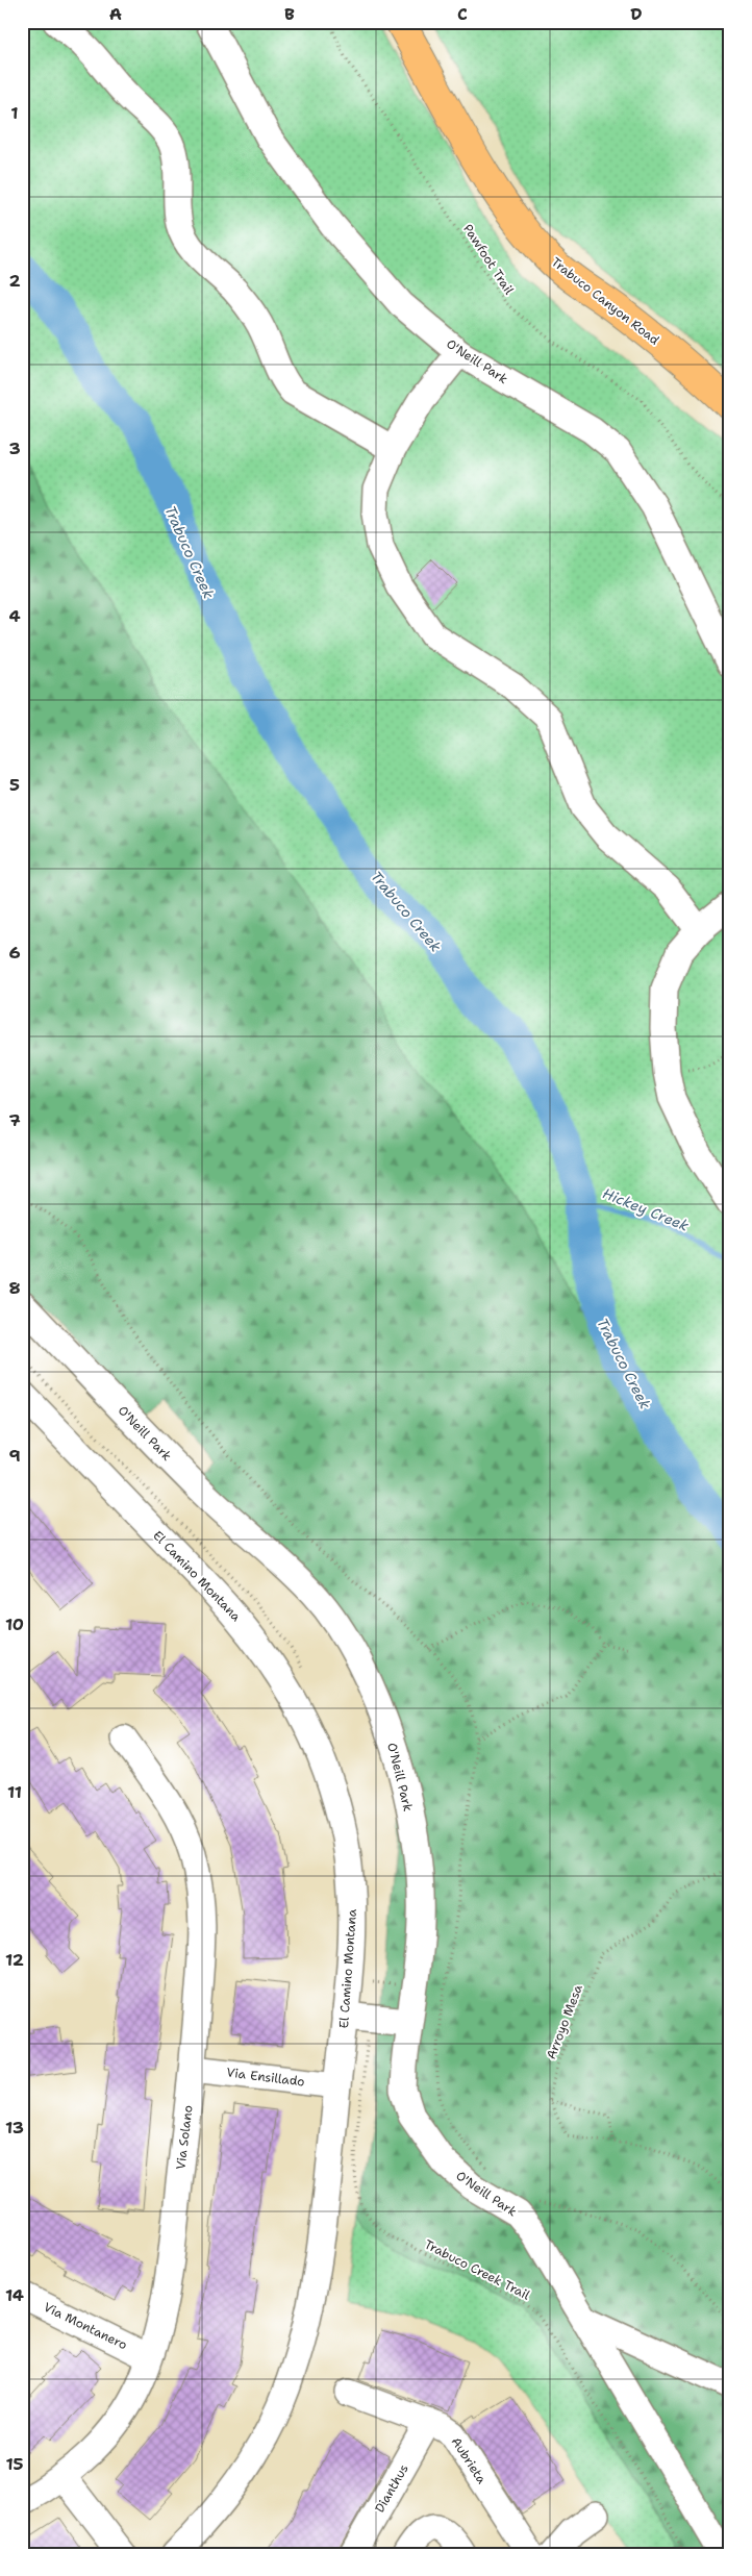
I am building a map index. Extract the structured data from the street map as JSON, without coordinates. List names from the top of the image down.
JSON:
{
  "streets": {
    "main road": ["Trabuco Canyon Road"],
    "street": [
      "O'Neill Park",
      "El Camino Montana",
      "Via Ensillado",
      "Via Solano",
      "Via Montanero",
      "Aubrieta",
      "Dianthus"
    ],
    "path": ["Pawfoot Trail", "Arroyo Mesa", "Trabuco Creek Trail"]
  },
  "crossings": [
    ["El Camino Montana", "Via Ensillado"],
    ["El Camino Montana", "Trabuco Creek Trail"],
    ["Via Ensillado", "Via Solano"],
    ["Via Solano", "Via Montanero"],
    ["Aubrieta", "Dianthus"]
  ],
  "water": ["Trabuco Creek", "Hickey Creek"],
  "grid": {
    "columns": [
      "A",
      "B",
      "C",
      "D"
    ],
    "rows": [
      "1",
      "2",
      "3",
      "4",
      "5",
      "6",
      "7",
      "8",
      "9",
      "10",
      "11",
      "12",
      "13",
      "14",
      "15"
    ]
  }
}
